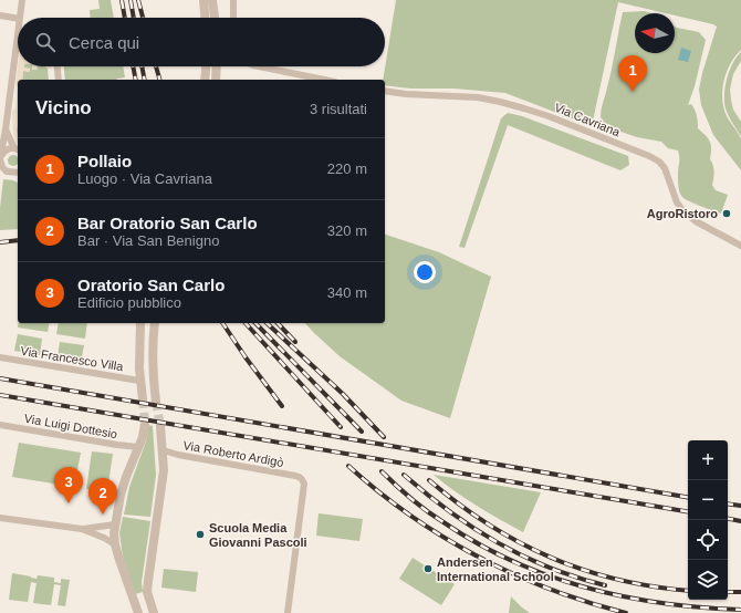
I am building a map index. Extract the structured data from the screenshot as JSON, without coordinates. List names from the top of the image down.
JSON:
{
  "streets": {
    "street": [
      "Via Cavriana",
      "Via Francesco Villa",
      "Via Luigi Dottesio",
      "Via Roberto Ardigò"
    ]
  },
  "places": ["AgroRistoro", "Scuola Media Giovanni Pascoli", "Andersen International School"],
  "north": "left",
  "page": {
    "search": "Cerca qui",
    "pins": ["1", "3", "2"],
    "heading": ["Vicino", "3 risultati"],
    "list": [
      {
        "mark": "1",
        "name": "Pollaio",
        "note": "Luogo · Via Cavriana",
        "value": "220 m"
      },
      {
        "mark": "2",
        "name": "Bar Oratorio San Carlo",
        "note": "Bar · Via San Benigno",
        "value": "320 m"
      },
      {
        "mark": "3",
        "name": "Oratorio San Carlo",
        "note": "Edificio pubblico",
        "value": "340 m"
      }
    ],
    "map_buttons": ["+", "−"]
  }
}
